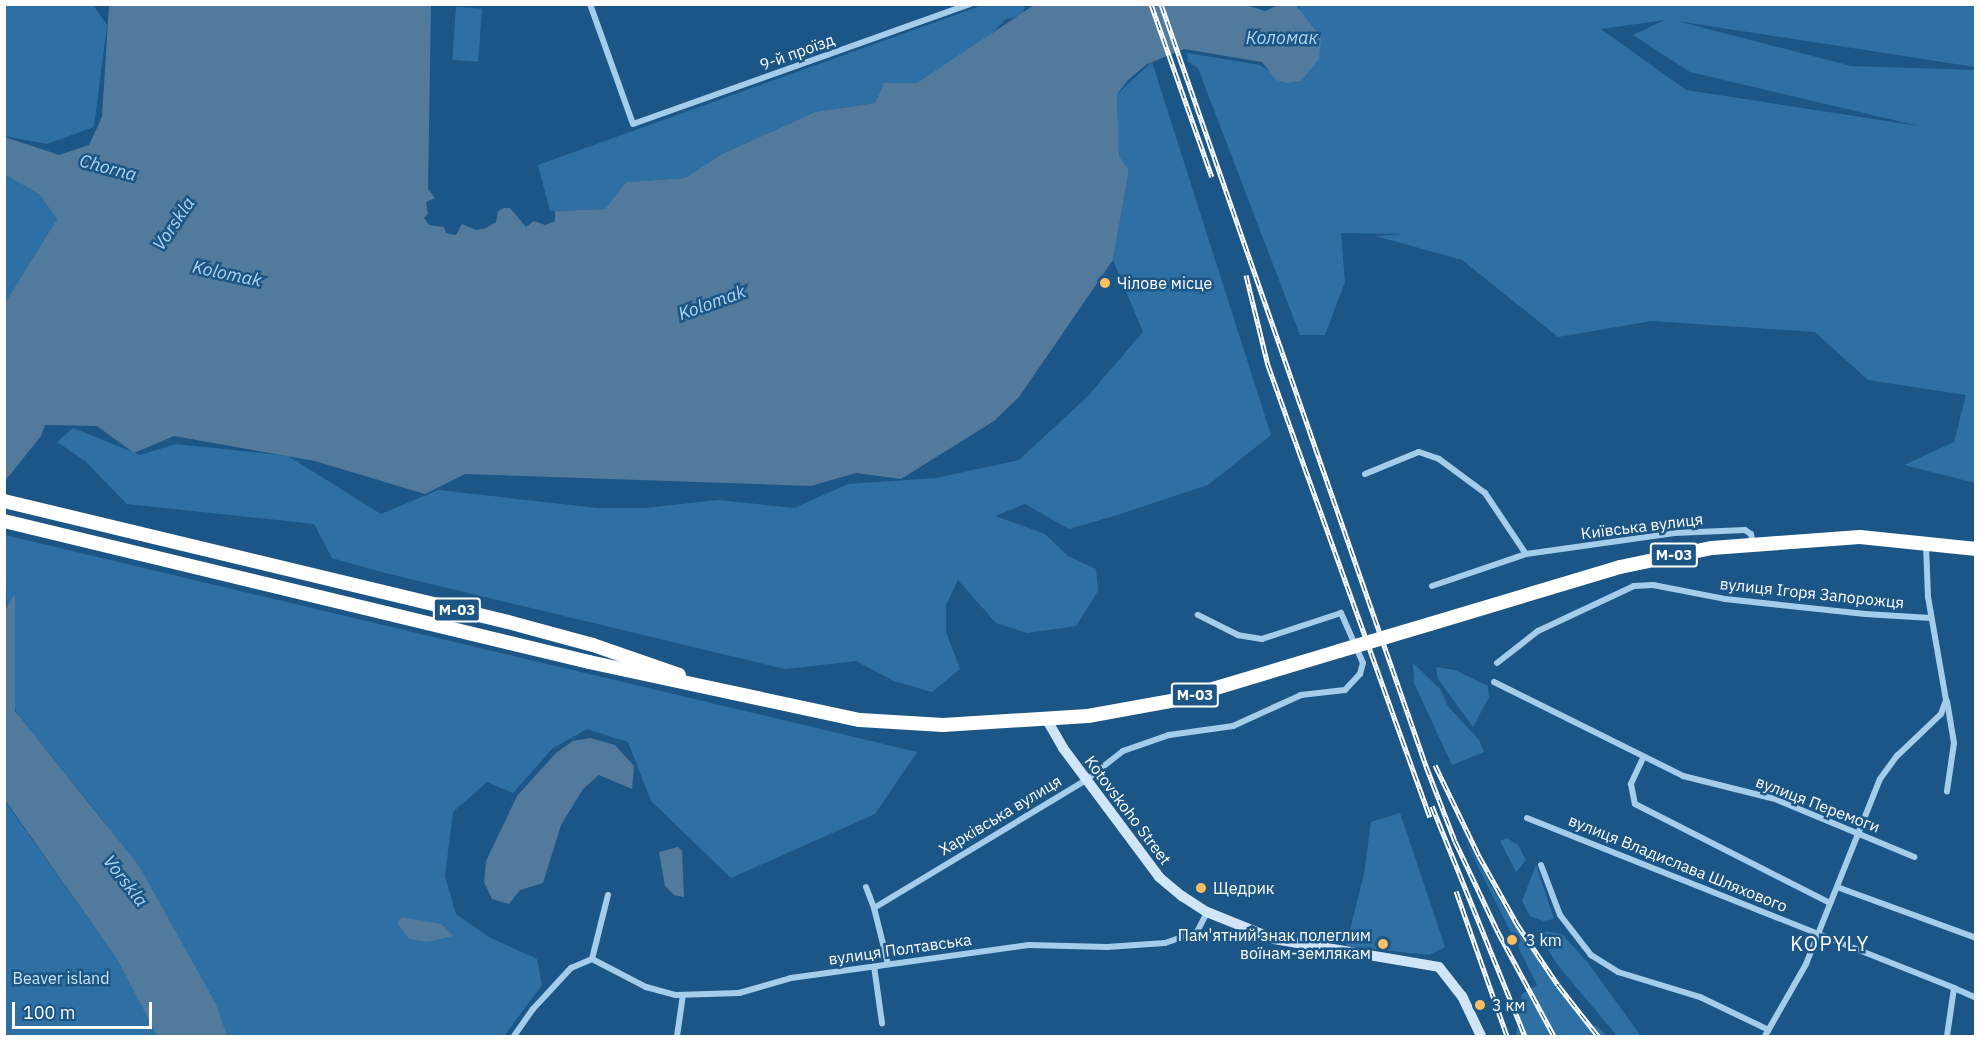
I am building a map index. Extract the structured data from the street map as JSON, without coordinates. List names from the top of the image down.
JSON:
{
  "streets": {
    "highway": ["М-03"],
    "street": [
      "9-й проїзд",
      "Київська вулиця",
      "вулиця Ігоря Запорожця",
      "вулиця Перемоги",
      "Kotovskoho Street",
      "Харківська вулиця",
      "вулиця Владислава Шляхового",
      "вулиця Полтавська"
    ]
  },
  "crossings": [
    ["Київська вулиця", "М-03"],
    ["М-03", "Kotovskoho Street"],
    ["Kotovskoho Street", "Харківська вулиця"],
    ["Kotovskoho Street", "вулиця Полтавська"]
  ],
  "districts": ["KOPYLY"],
  "water": [
    "Коломак",
    "Chorna",
    "Vorskla",
    "Kolomak"
  ],
  "parks": ["Beaver island"],
  "places": [
    "Чілове місце",
    "Щедрик",
    "3 km",
    "Пам'ятний знак полеглим воїнам-землякам",
    "3 км"
  ],
  "scale_bar": "100 m"
}
